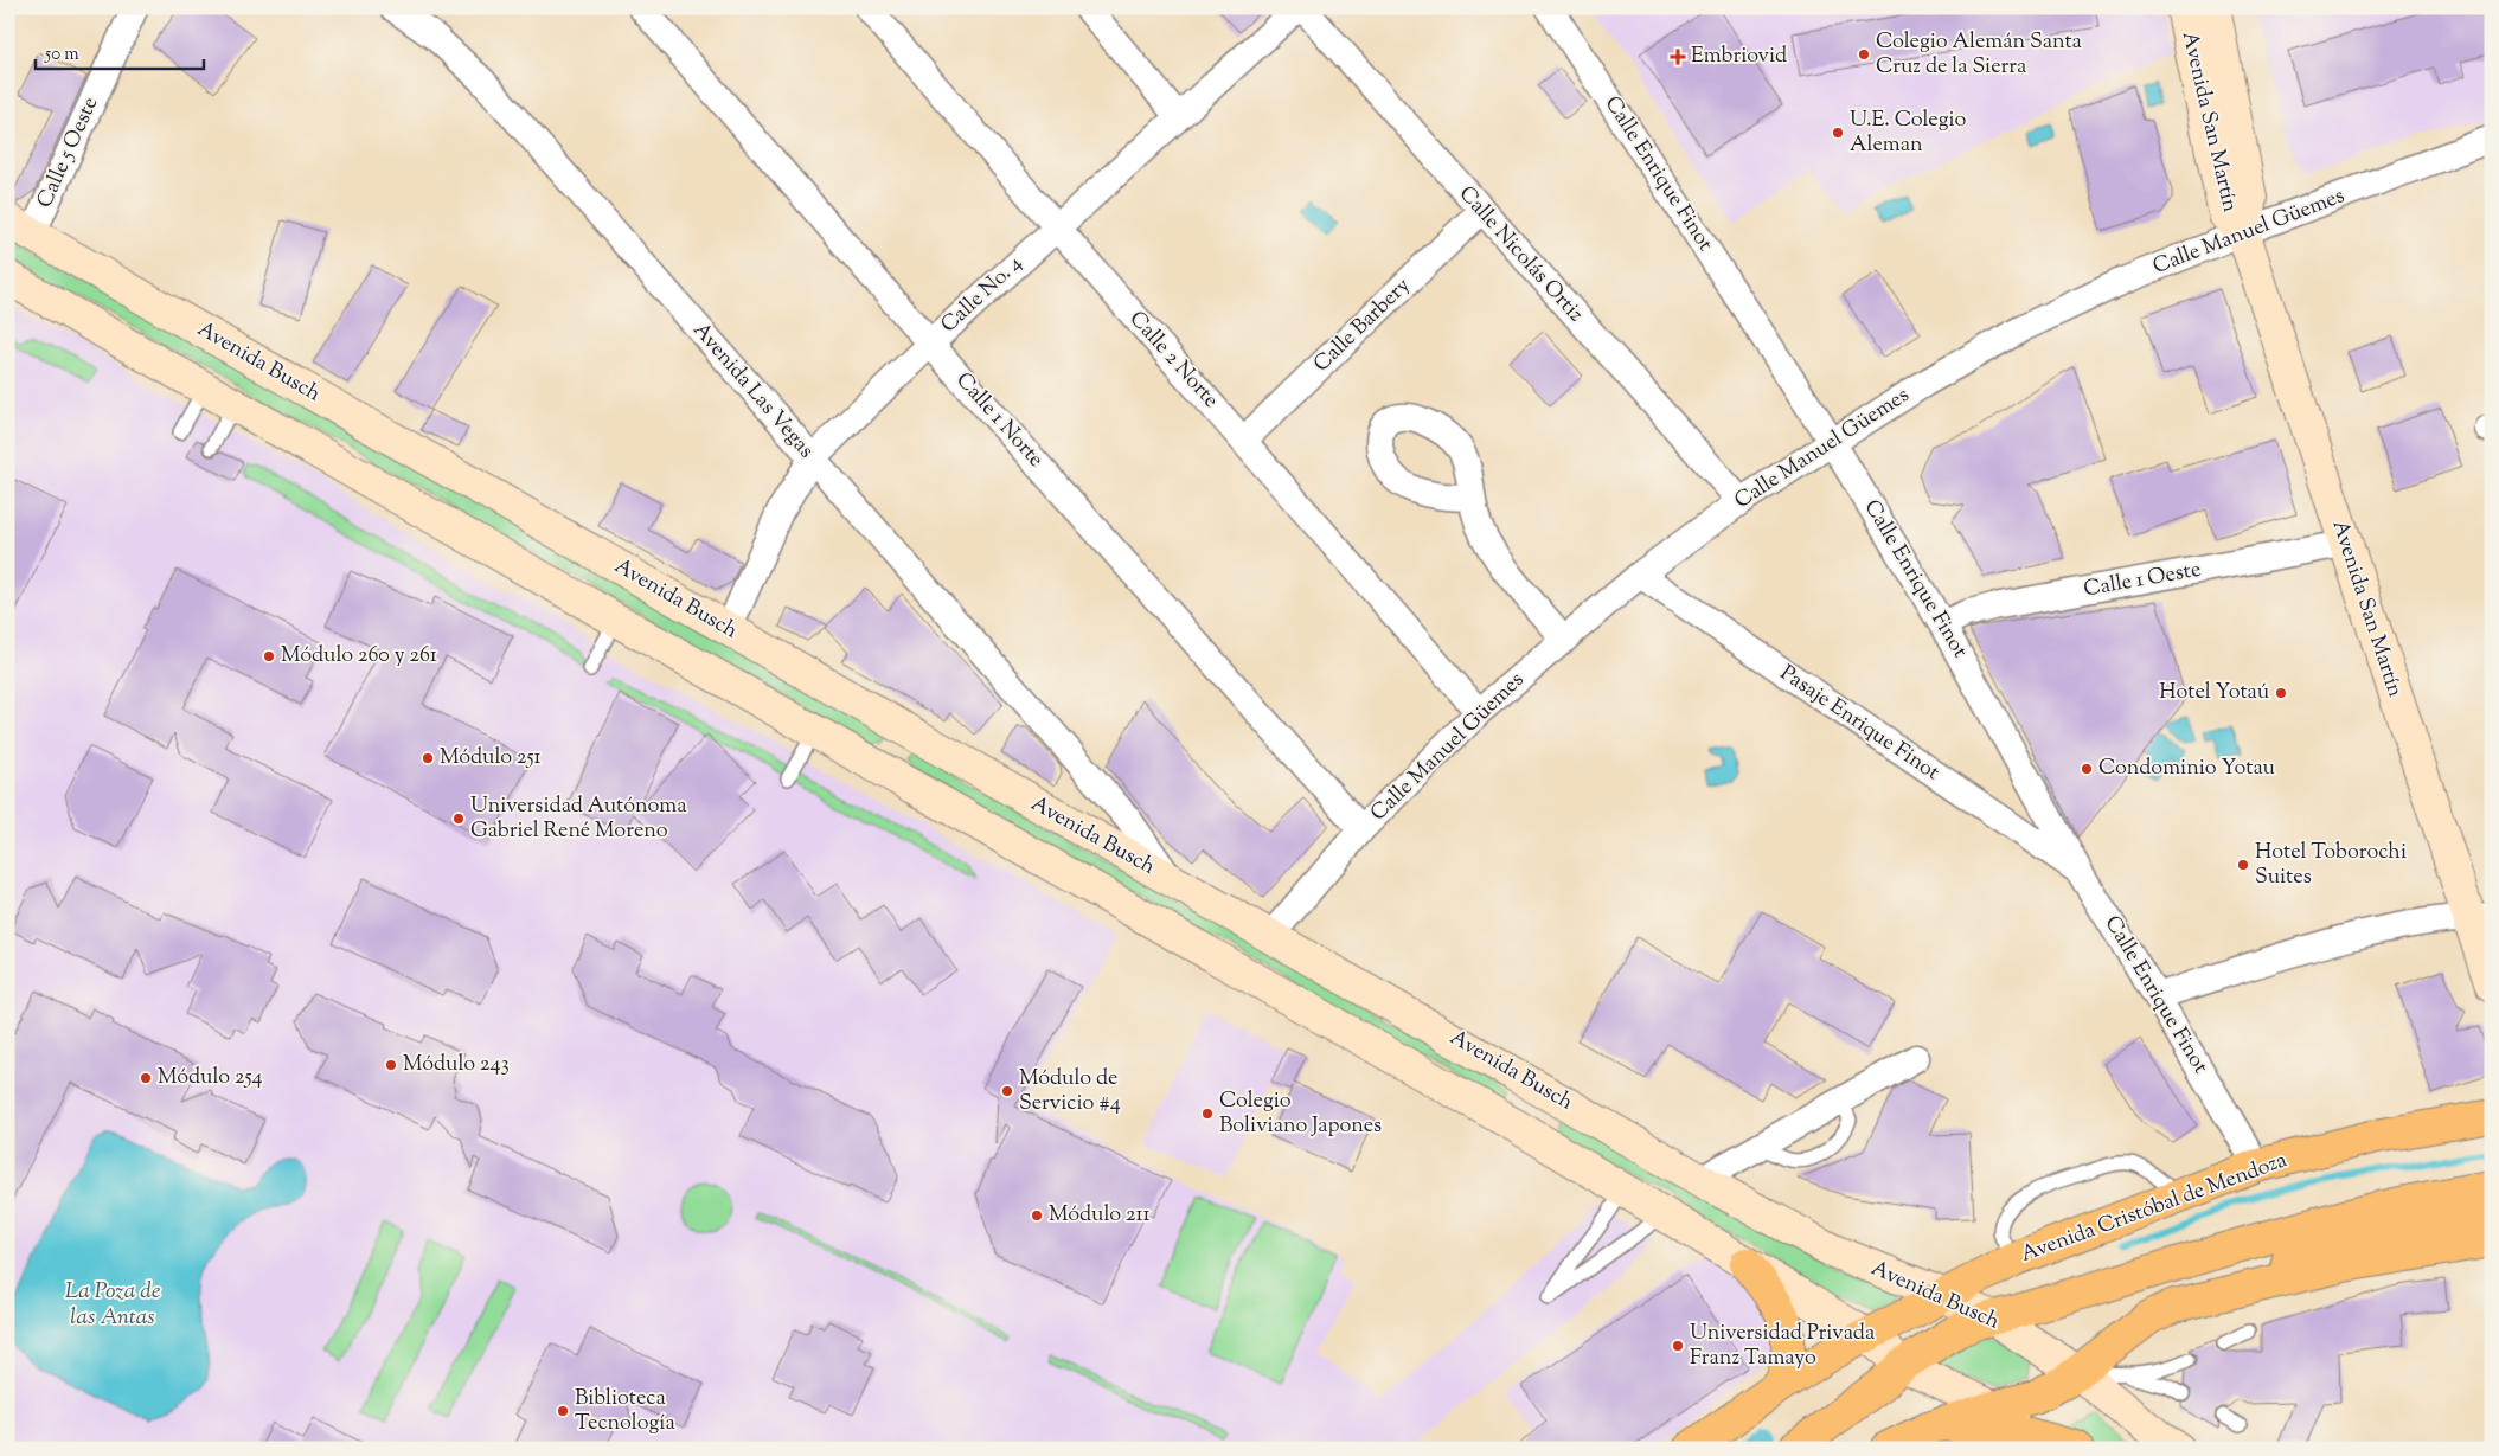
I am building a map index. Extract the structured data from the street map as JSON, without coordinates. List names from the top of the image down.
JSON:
{
  "streets": {
    "main road": ["Avenida San Martín", "Avenida Busch", "Avenida Cristóbal de Mendoza"],
    "street": [
      "Calle 5 Oeste",
      "Calle Enrique Finot",
      "Calle Manuel Güemes",
      "Calle Nicolás Ortiz",
      "Calle No. 4",
      "Calle Barbery",
      "Calle 2 Norte",
      "Avenida Las Vegas",
      "Calle 1 Norte",
      "Calle 1 Oeste",
      "Pasaje Enrique Finot"
    ]
  },
  "crossings": [
    ["Avenida San Martín", "Calle Manuel Güemes"],
    ["Avenida San Martín", "Calle 1 Oeste"],
    ["Calle 5 Oeste", "Avenida Busch"],
    ["Calle Enrique Finot", "Calle Manuel Güemes"],
    ["Calle Enrique Finot", "Calle 1 Oeste"],
    ["Calle Enrique Finot", "Pasaje Enrique Finot"],
    ["Calle Enrique Finot", "Avenida Cristóbal de Mendoza"],
    ["Calle Manuel Güemes", "Calle Nicolás Ortiz"],
    ["Calle Manuel Güemes", "Calle 2 Norte"],
    ["Calle Manuel Güemes", "Avenida Busch"],
    ["Calle Manuel Güemes", "Calle 1 Norte"],
    ["Calle Manuel Güemes", "Pasaje Enrique Finot"],
    ["Calle Nicolás Ortiz", "Calle No. 4"],
    ["Calle Nicolás Ortiz", "Calle Barbery"],
    ["Calle No. 4", "Calle 2 Norte"],
    ["Calle No. 4", "Avenida Busch"],
    ["Calle No. 4", "Avenida Las Vegas"],
    ["Calle No. 4", "Calle 1 Norte"],
    ["Calle Barbery", "Calle 2 Norte"],
    ["Avenida Busch", "Avenida Las Vegas"],
    ["Avenida Busch", "Avenida Cristóbal de Mendoza"]
  ],
  "water": ["La Poza de las Antas"],
  "places": {
    "other": [
      "Colegio Alemán Santa Cruz de la Sierra",
      "U.E. Colegio Aleman",
      "Módulo 260 y 261",
      "Hotel Yotaú",
      "Módulo 251",
      "Condominio Yotau",
      "Universidad Autónoma Gabriel René Moreno",
      "Hotel Toborochi Suites",
      "Módulo 243",
      "Módulo 254",
      "Módulo de Servicio #4",
      "Colegio Boliviano Japones",
      "Módulo 211",
      "Universidad Privada Franz Tamayo",
      "Biblioteca Tecnología"
    ],
    "health": ["Embriovid"]
  },
  "scale_bar": "50 m"
}
